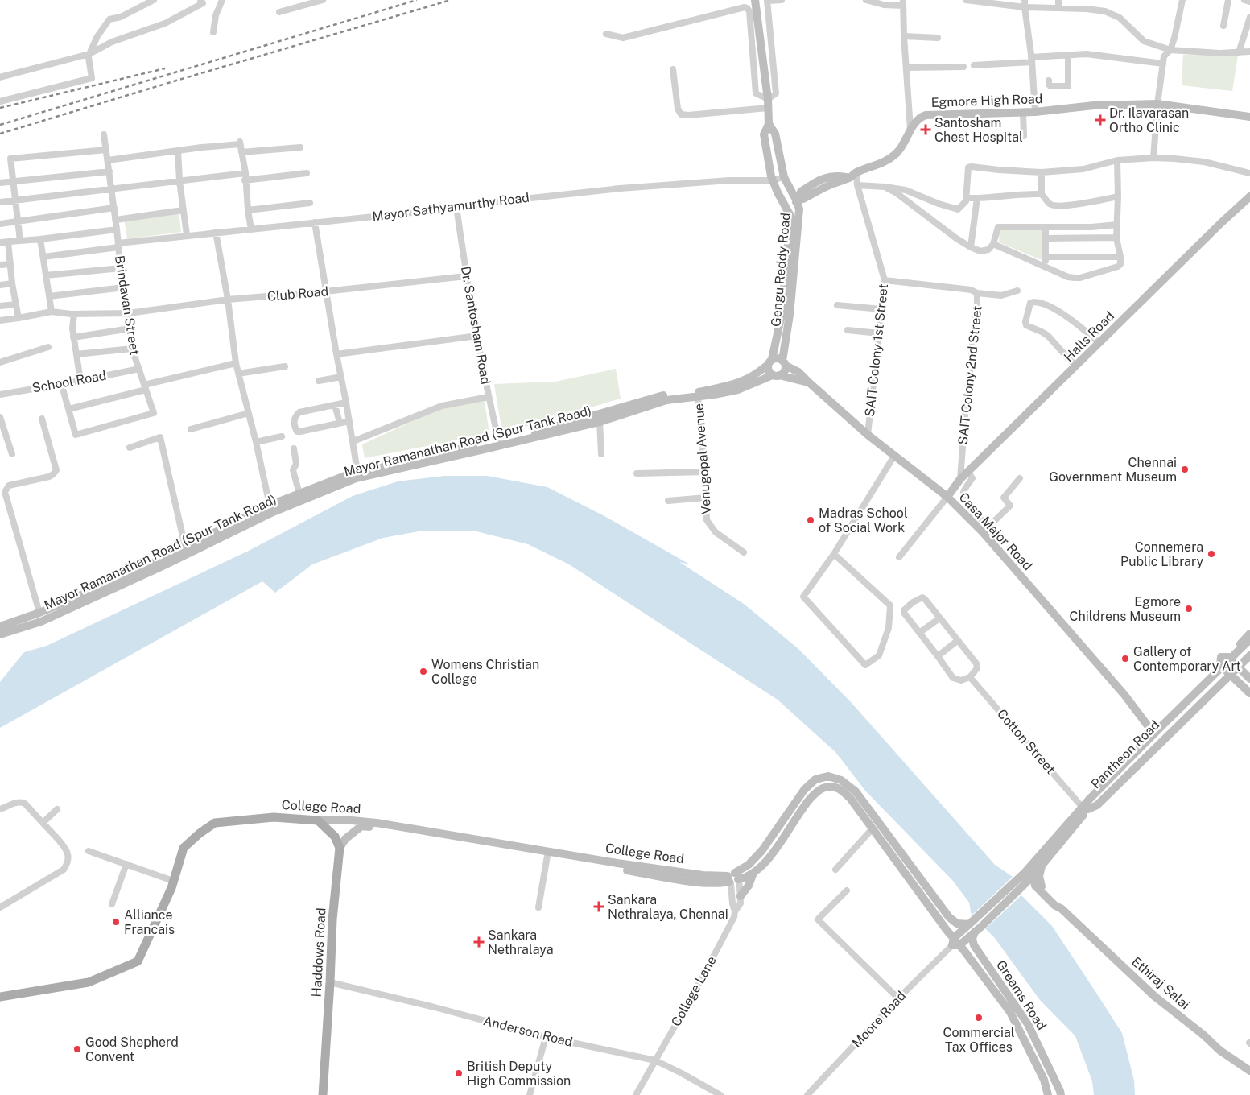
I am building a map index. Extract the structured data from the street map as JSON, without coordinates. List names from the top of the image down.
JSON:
{
  "streets": {
    "main road": [
      "Egmore High Road",
      "Gengu Reddy Road",
      "Halls Road",
      "Mayor Ramanathan Road (Spur Tank Road)",
      "Casa Major Road",
      "Pantheon Road",
      "College Road",
      "Haddows Road",
      "Ethiraj Salai",
      "Greams Road"
    ],
    "street": [
      "Mayor Sathyamurthy Road",
      "Club Road",
      "Brindavan Street",
      "Dr. Santosham Road",
      "SAIT Colony 1st Street",
      "SAIT Colony 2nd Street",
      "School Road",
      "Venugopal Avenue",
      "Cotton Street",
      "College Lane",
      "Moore Road",
      "Anderson Road"
    ]
  },
  "crossings": [
    ["Egmore High Road", "Gengu Reddy Road"],
    ["Egmore High Road", "SAIT Colony 1st Street"],
    ["Mayor Sathyamurthy Road", "Gengu Reddy Road"],
    ["Mayor Sathyamurthy Road", "Brindavan Street"],
    ["Mayor Sathyamurthy Road", "Dr. Santosham Road"],
    ["Gengu Reddy Road", "Mayor Ramanathan Road (Spur Tank Road)"],
    ["Gengu Reddy Road", "Casa Major Road"],
    ["Club Road", "Brindavan Street"],
    ["Club Road", "Dr. Santosham Road"],
    ["Brindavan Street", "School Road"],
    ["Dr. Santosham Road", "Mayor Ramanathan Road (Spur Tank Road)"],
    ["Halls Road", "SAIT Colony 2nd Street"],
    ["Halls Road", "Casa Major Road"],
    ["SAIT Colony 1st Street", "SAIT Colony 2nd Street"],
    ["SAIT Colony 1st Street", "Casa Major Road"],
    ["Mayor Ramanathan Road (Spur Tank Road)", "Venugopal Avenue"],
    ["Mayor Ramanathan Road (Spur Tank Road)", "Casa Major Road"],
    ["Cotton Street", "Pantheon Road"],
    ["Pantheon Road", "Ethiraj Salai"],
    ["College Road", "Haddows Road"],
    ["College Road", "Greams Road"],
    ["College Road", "Moore Road"],
    ["Haddows Road", "Anderson Road"],
    ["College Lane", "Anderson Road"],
    ["Greams Road", "Moore Road"]
  ],
  "places": {
    "health": [
      "Dr. Ilavarasan Ortho Clinic",
      "Santosham Chest Hospital",
      "Sankara Nethralaya, Chennai",
      "Sankara Nethralaya"
    ],
    "other": [
      "Chennai Government Museum",
      "Madras School of Social Work",
      "Connemera Public Library",
      "Egmore Childrens Museum",
      "Gallery of Contemporary Art",
      "Womens Christian College",
      "Alliance Francais",
      "Commercial Tax Offices",
      "Good Shepherd Convent",
      "British Deputy High Commission"
    ]
  }
}
